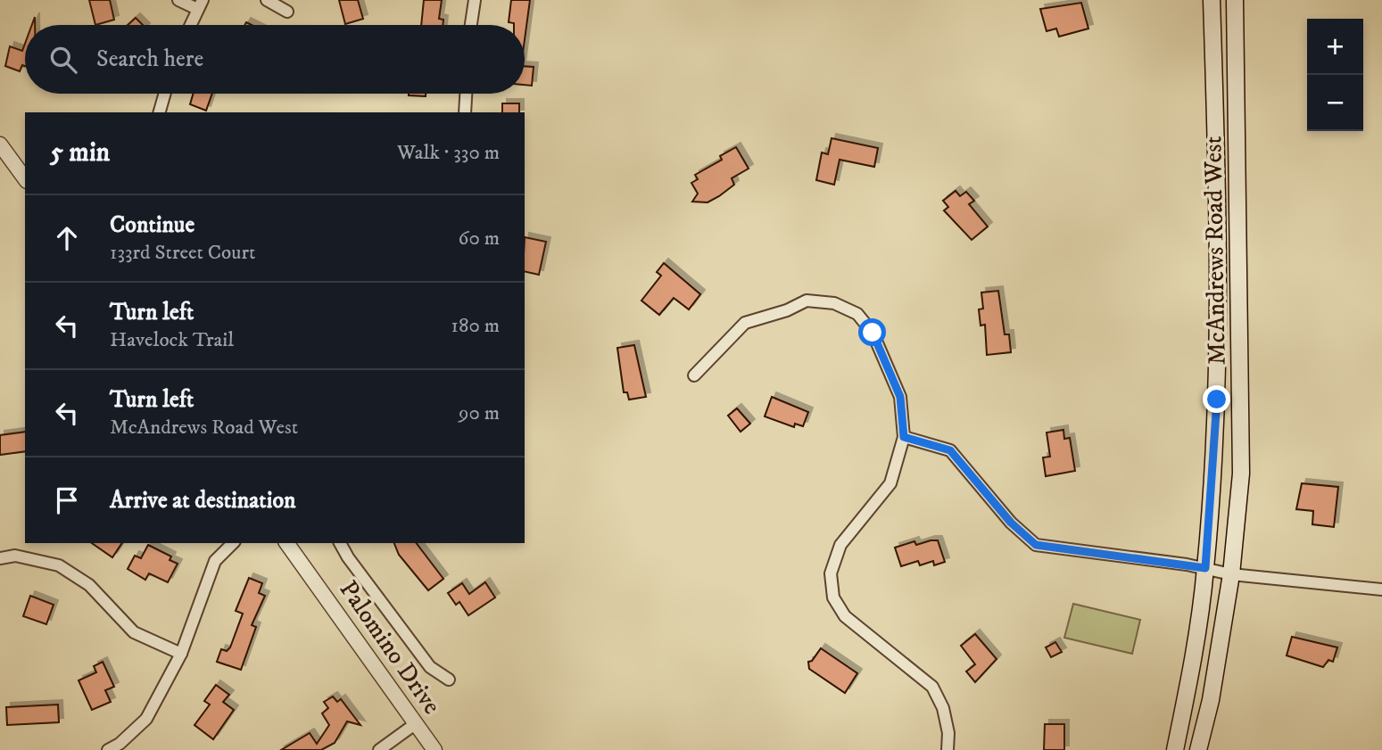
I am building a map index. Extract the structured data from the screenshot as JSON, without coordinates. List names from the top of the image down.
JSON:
{
  "streets": {
    "main road": ["McAndrews Road West"],
    "street": ["Palomino Drive"]
  },
  "page": {
    "map_buttons": ["+", "−"],
    "search": "Search here",
    "heading": ["5 min", "Walk · 330 m"],
    "list": [
      ["Continue", "133rd Street Court", "60 m"],
      ["Turn left", "Havelock Trail", "180 m"],
      ["Turn left", "McAndrews Road West", "90 m"],
      "Arrive at destination"
    ]
  }
}
